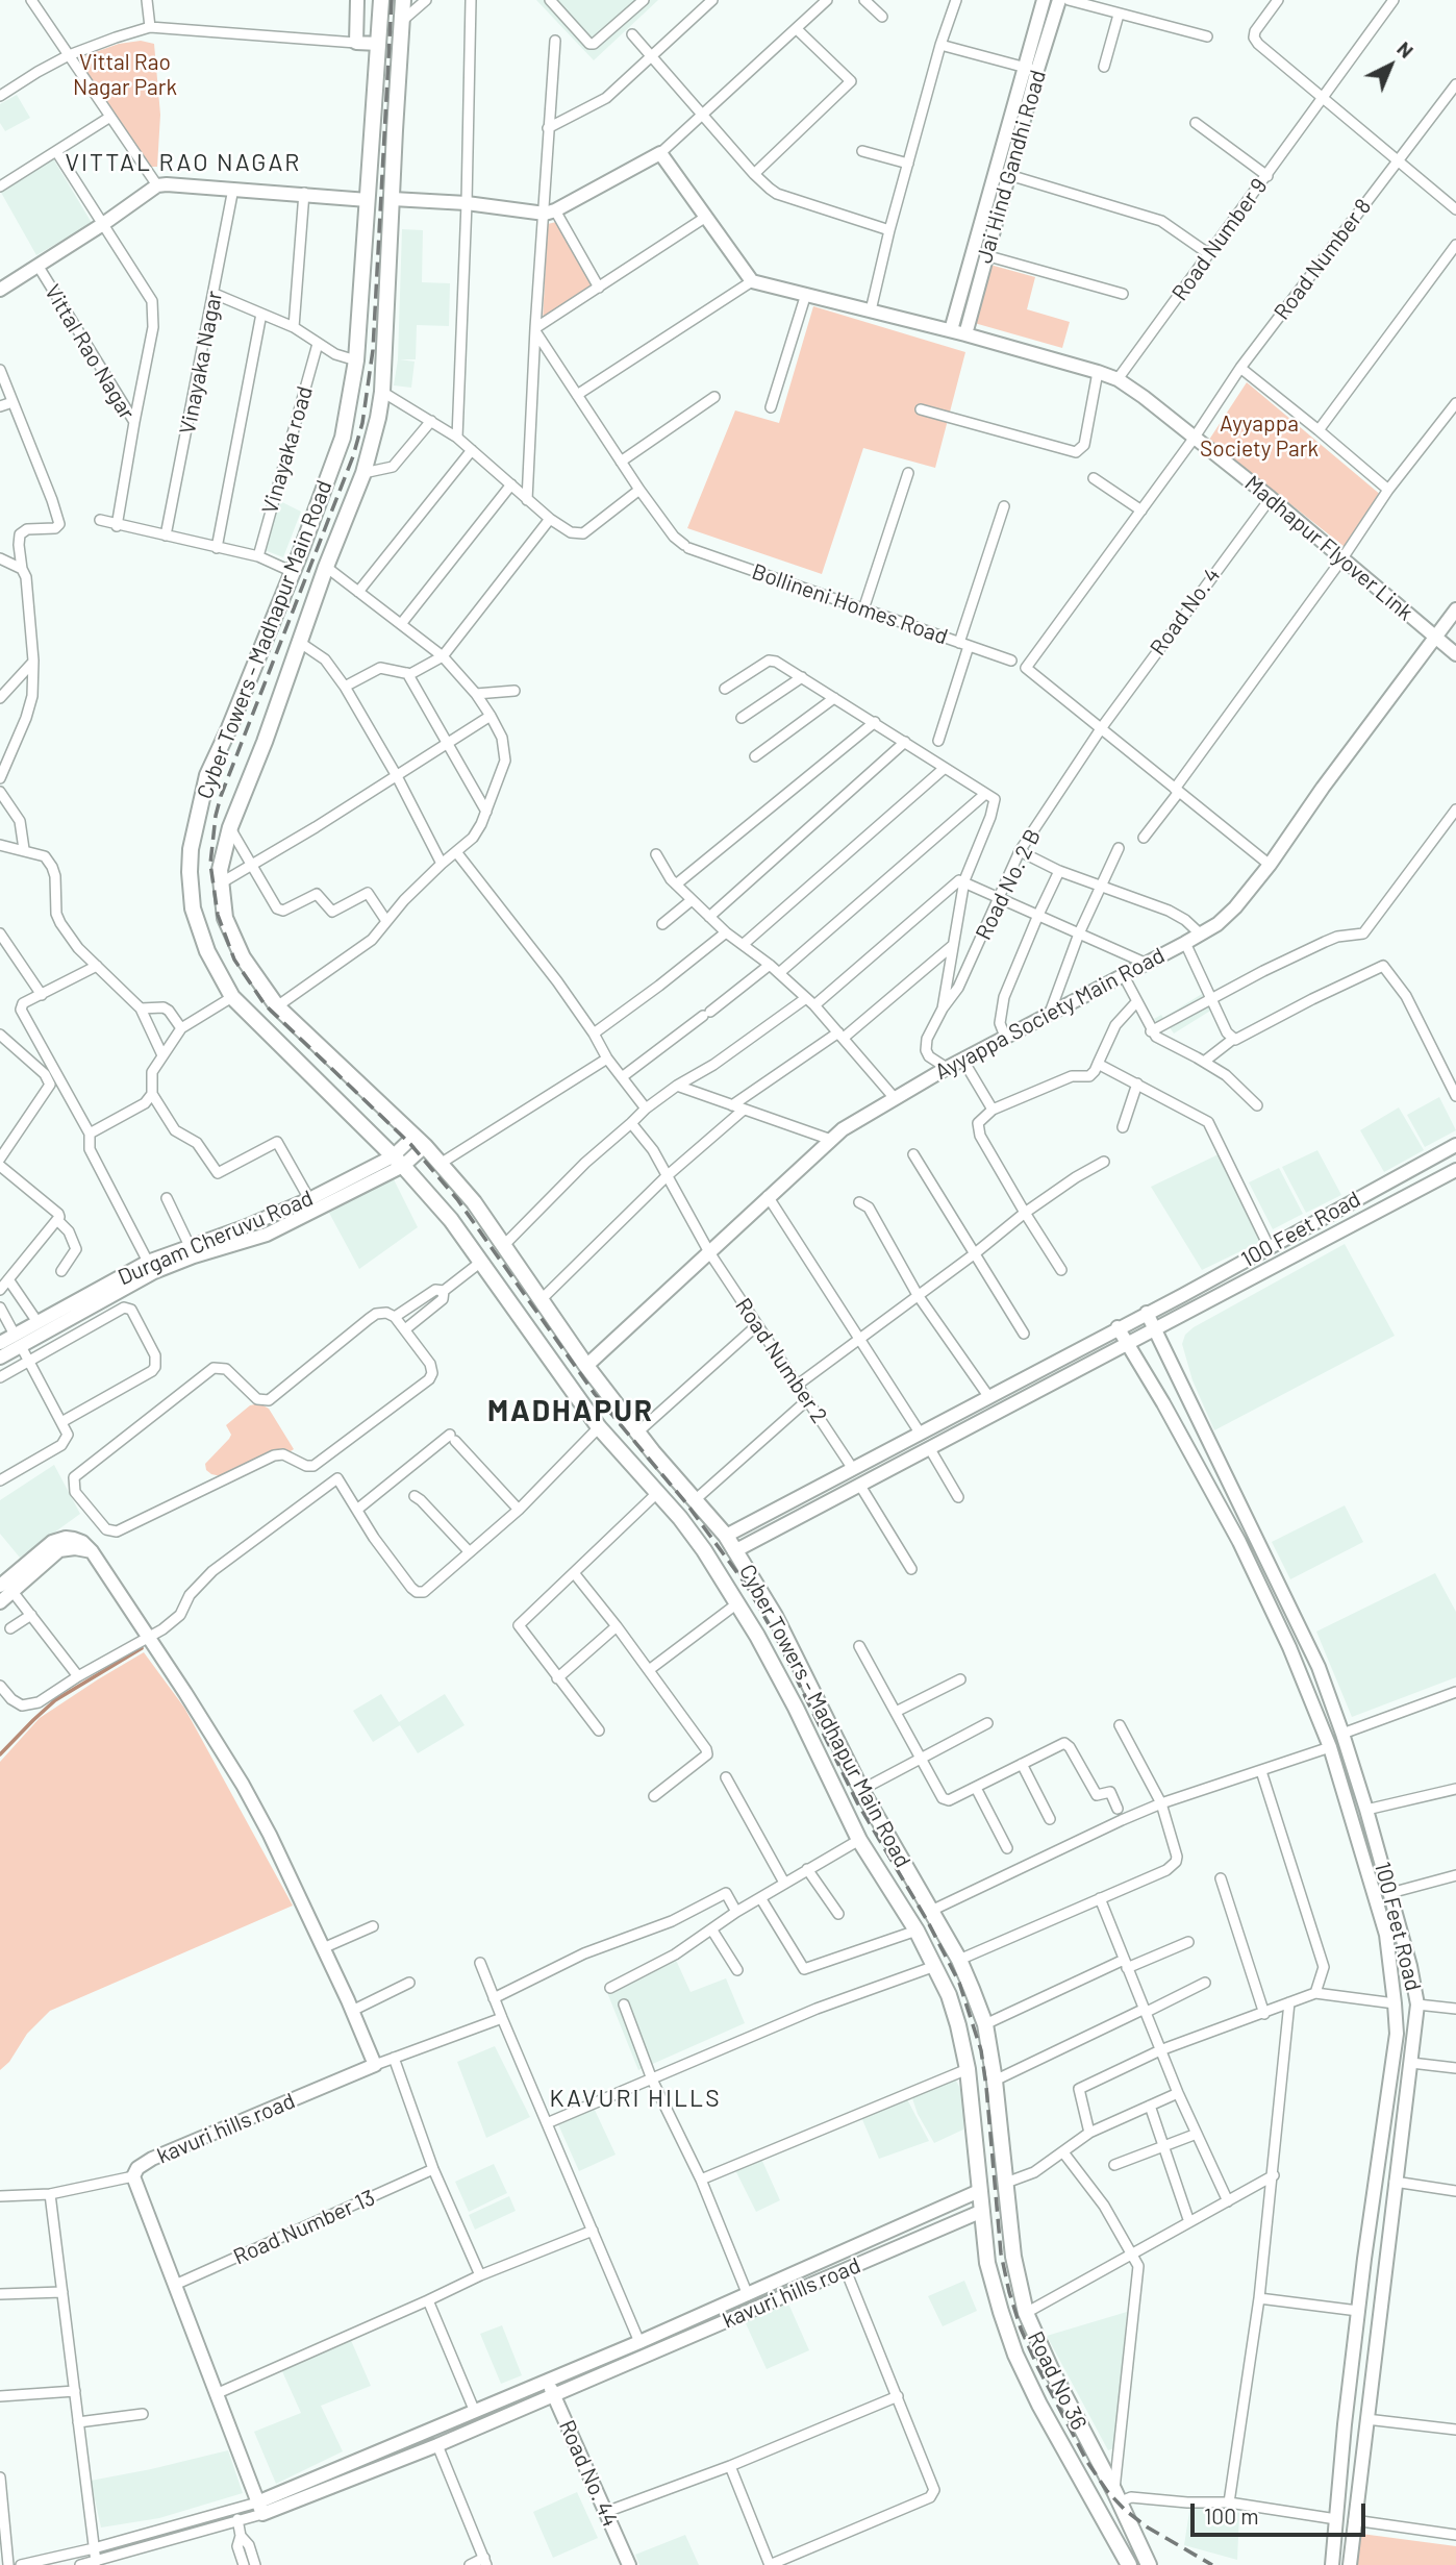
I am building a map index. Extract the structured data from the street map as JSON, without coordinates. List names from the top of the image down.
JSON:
{
  "streets": {
    "main road": ["Cyber Towers - Madhapur Main Road", "Road No 36"],
    "street": [
      "Jai Hind Gandhi Road",
      "Road Number 9",
      "Road Number 8",
      "Vittal Rao Nagar",
      "Vinayaka Nagar",
      "Vinayaka road",
      "Madhapur Flyover Link",
      "Bollineni Homes Road",
      "Road No. 4",
      "Road No. 2 B",
      "Ayyappa Society Main Road",
      "100 Feet Road",
      "Durgam Cheruvu Road",
      "Road Number 2",
      "kavuri hills road",
      "Road Number 13",
      "Road No. 44"
    ]
  },
  "crossings": [
    ["Jai Hind Gandhi Road", "Madhapur Flyover Link"],
    ["Road Number 9", "Madhapur Flyover Link"],
    ["Road Number 8", "Madhapur Flyover Link"],
    ["Road Number 8", "Road No. 4"],
    ["Road Number 8", "Road No. 2 B"],
    ["Madhapur Flyover Link", "Road No. 4"],
    ["Madhapur Flyover Link", "Ayyappa Society Main Road"],
    ["Road No. 4", "Road No. 2 B"],
    ["Cyber Towers - Madhapur Main Road", "Ayyappa Society Main Road"],
    ["Cyber Towers - Madhapur Main Road", "Durgam Cheruvu Road"],
    ["Cyber Towers - Madhapur Main Road", "kavuri hills road"],
    ["Cyber Towers - Madhapur Main Road", "Road No 36"],
    ["Ayyappa Society Main Road", "Road Number 2"],
    ["kavuri hills road", "Road Number 13"],
    ["kavuri hills road", "Road No 36"],
    ["kavuri hills road", "Road No. 44"]
  ],
  "districts": ["VITTAL RAO NAGAR", "MADHAPUR", "KAVURI HILLS"],
  "parks": ["Vittal Rao Nagar Park", "Ayyappa Society Park"],
  "scale_bar": "100 m",
  "north": "top right"
}
